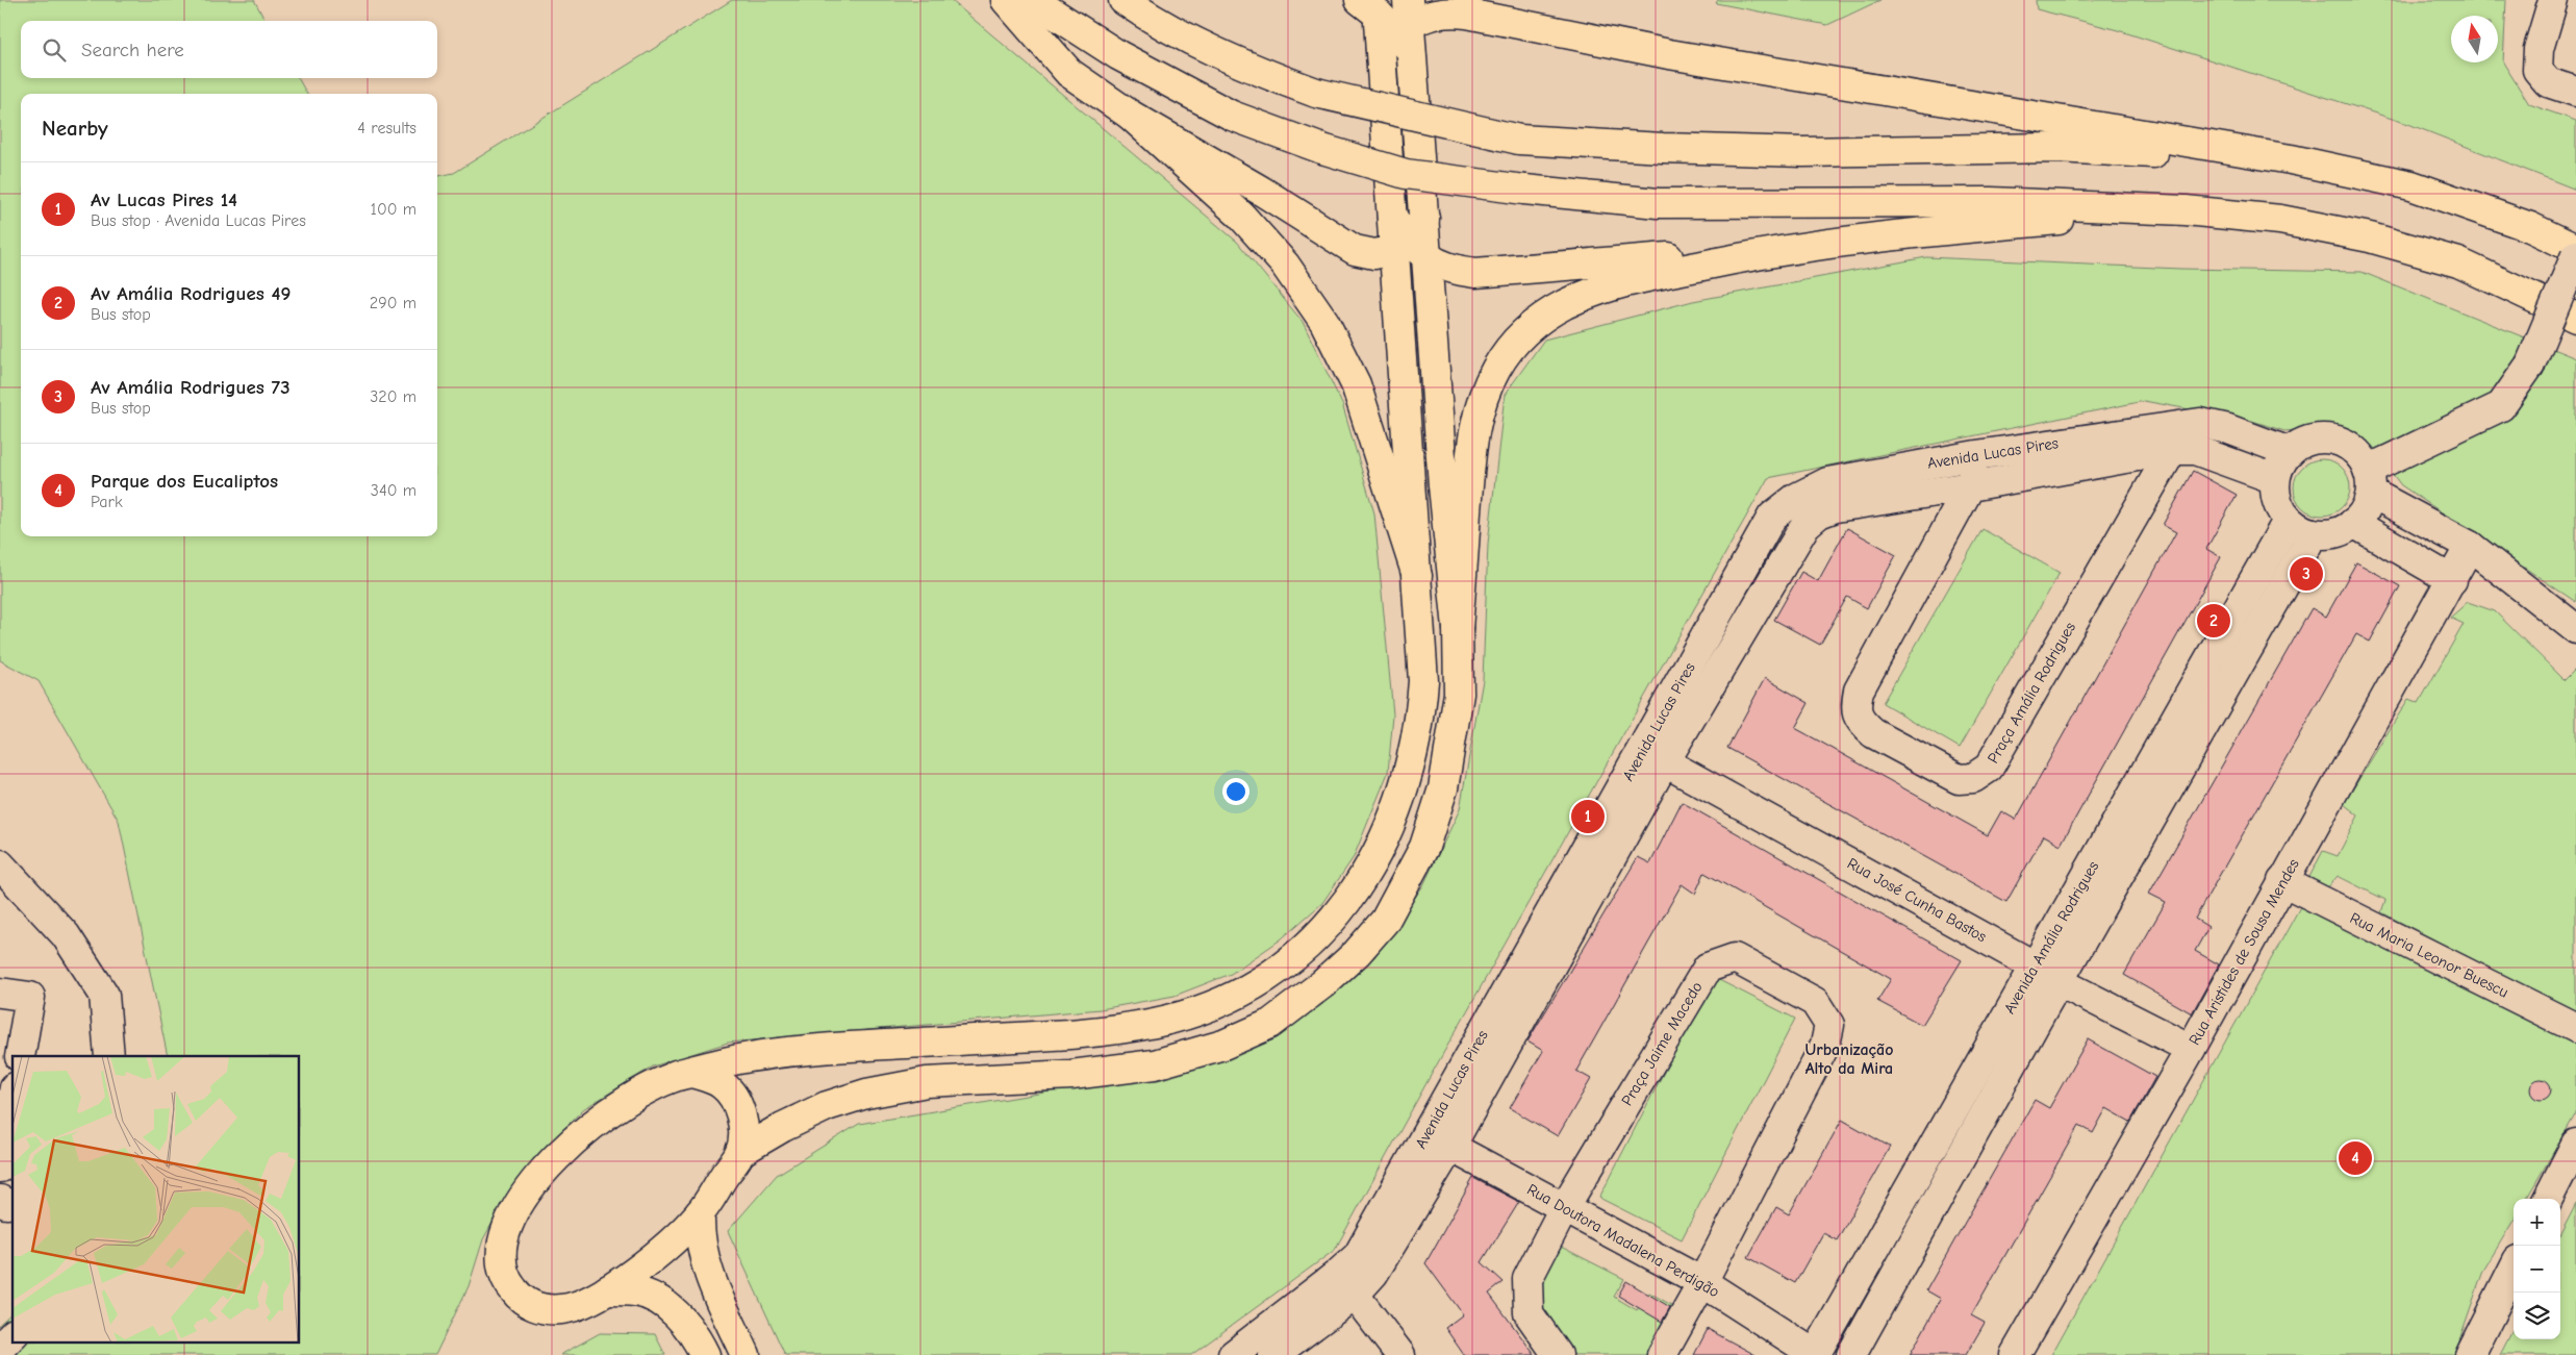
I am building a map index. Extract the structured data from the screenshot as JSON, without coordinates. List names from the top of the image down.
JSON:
{
  "streets": {
    "street": [
      "Avenida Lucas Pires",
      "Praça Amália Rodrigues",
      "Rua José Cunha Bastos",
      "Avenida Amália Rodrigues",
      "Rua Aristides de Sousa Mendes",
      "Rua Maria Leonor Buescu",
      "Praça Jaime Macedo",
      "Rua Doutora Madalena Perdigão"
    ]
  },
  "crossings": [
    ["Avenida Lucas Pires", "Praça Amália Rodrigues"],
    ["Avenida Lucas Pires", "Rua José Cunha Bastos"],
    ["Avenida Lucas Pires", "Avenida Amália Rodrigues"],
    ["Avenida Lucas Pires", "Rua Doutora Madalena Perdigão"],
    ["Rua José Cunha Bastos", "Avenida Amália Rodrigues"],
    ["Rua José Cunha Bastos", "Rua Aristides de Sousa Mendes"],
    ["Avenida Amália Rodrigues", "Rua Doutora Madalena Perdigão"],
    ["Rua Aristides de Sousa Mendes", "Rua Maria Leonor Buescu"],
    ["Praça Jaime Macedo", "Rua Doutora Madalena Perdigão"]
  ],
  "districts": ["Urbanização Alto da Mira"],
  "north": "top",
  "page": {
    "search": "Search here",
    "heading": ["Nearby", "4 results"],
    "list": [
      {
        "mark": "1",
        "name": "Av Lucas Pires 14",
        "note": "Bus stop · Avenida Lucas Pires",
        "value": "100 m"
      },
      {
        "mark": "2",
        "name": "Av Amália Rodrigues 49",
        "note": "Bus stop",
        "value": "290 m"
      },
      {
        "mark": "3",
        "name": "Av Amália Rodrigues 73",
        "note": "Bus stop",
        "value": "320 m"
      },
      {
        "mark": "4",
        "name": "Parque dos Eucaliptos",
        "note": "Park",
        "value": "340 m"
      }
    ],
    "pins": [
      "3",
      "2",
      "1",
      "4"
    ],
    "map_buttons": ["+", "−"]
  }
}
